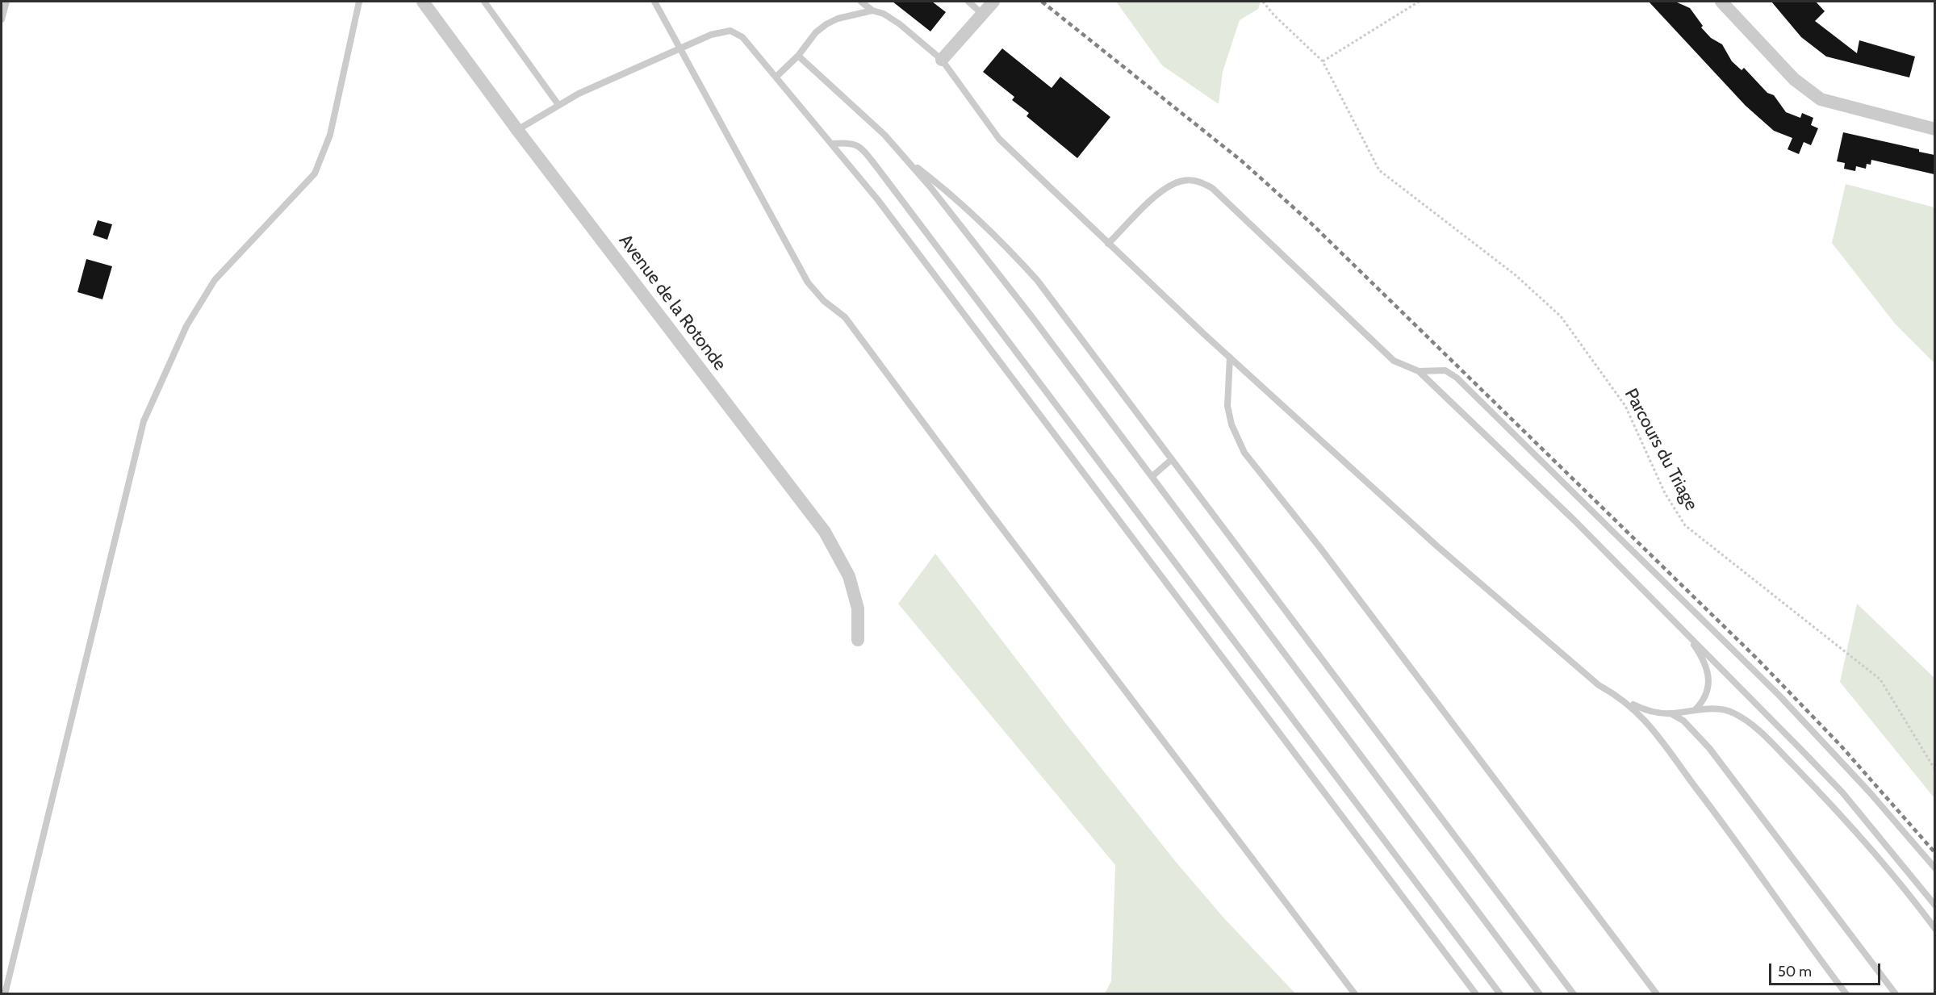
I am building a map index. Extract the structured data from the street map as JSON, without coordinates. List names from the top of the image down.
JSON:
{
  "streets": {
    "street": ["Avenue de la Rotonde"],
    "path": ["Parcours du Triage"]
  },
  "scale_bar": "50 m"
}
